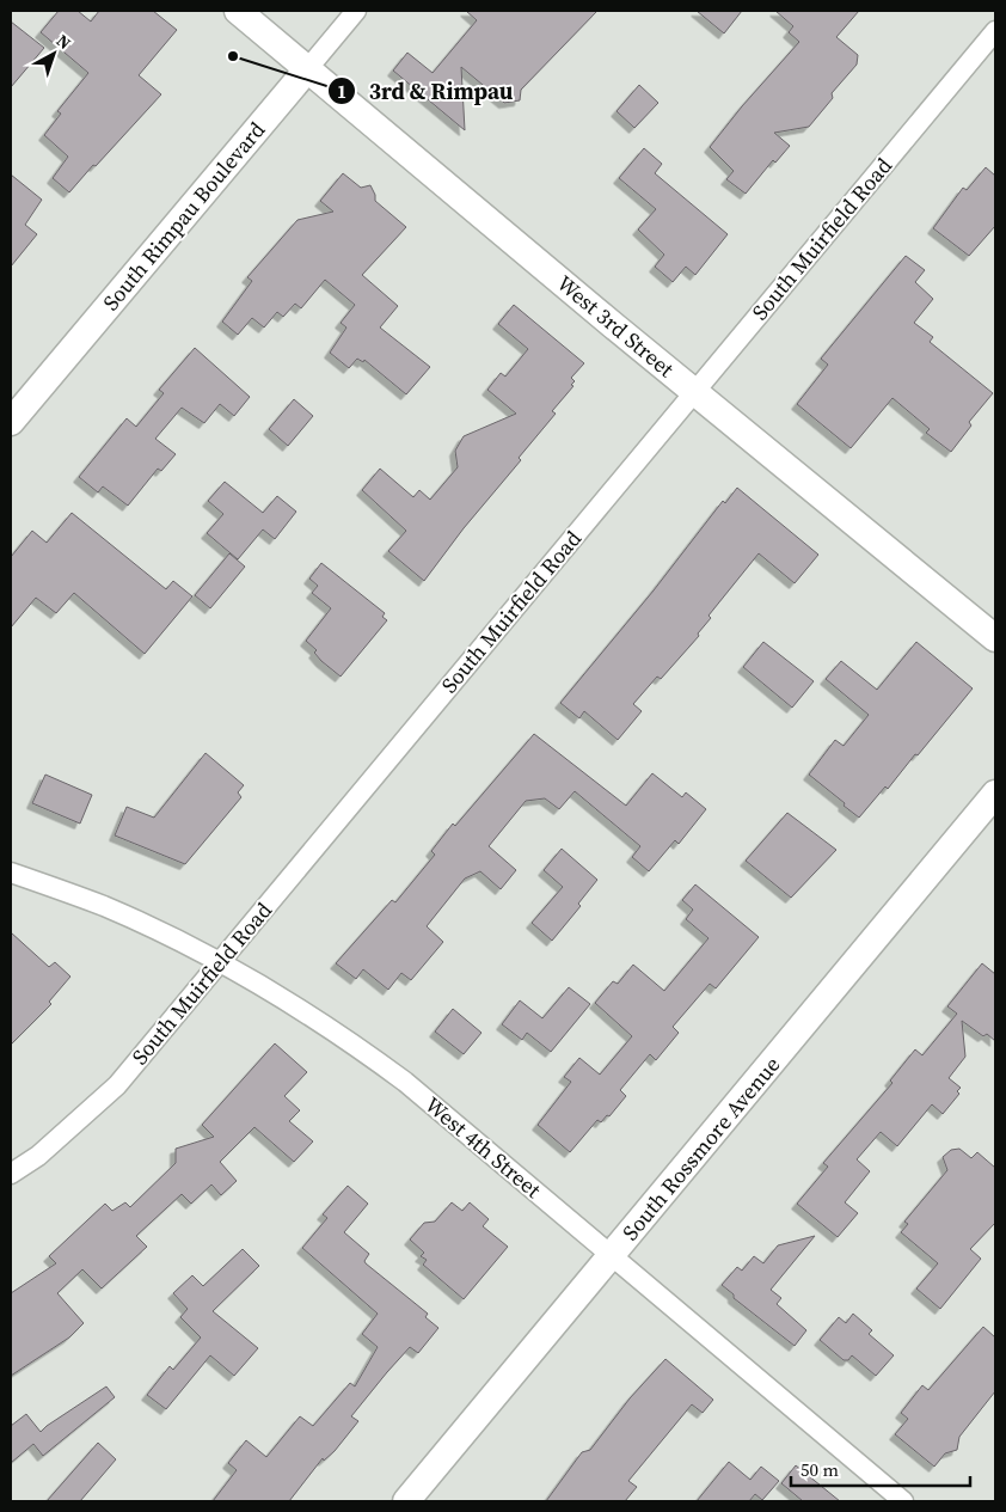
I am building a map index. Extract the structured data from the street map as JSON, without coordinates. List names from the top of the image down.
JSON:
{
  "streets": {
    "main road": ["South Rimpau Boulevard", "West 3rd Street", "South Rossmore Avenue"],
    "street": ["South Muirfield Road", "West 4th Street"]
  },
  "crossings": [
    ["South Rimpau Boulevard", "West 3rd Street"],
    ["South Muirfield Road", "West 3rd Street"],
    ["South Muirfield Road", "West 4th Street"],
    ["West 4th Street", "South Rossmore Avenue"]
  ],
  "places": ["3rd & Rimpau"],
  "scale_bar": "50 m",
  "north": "top right"
}
